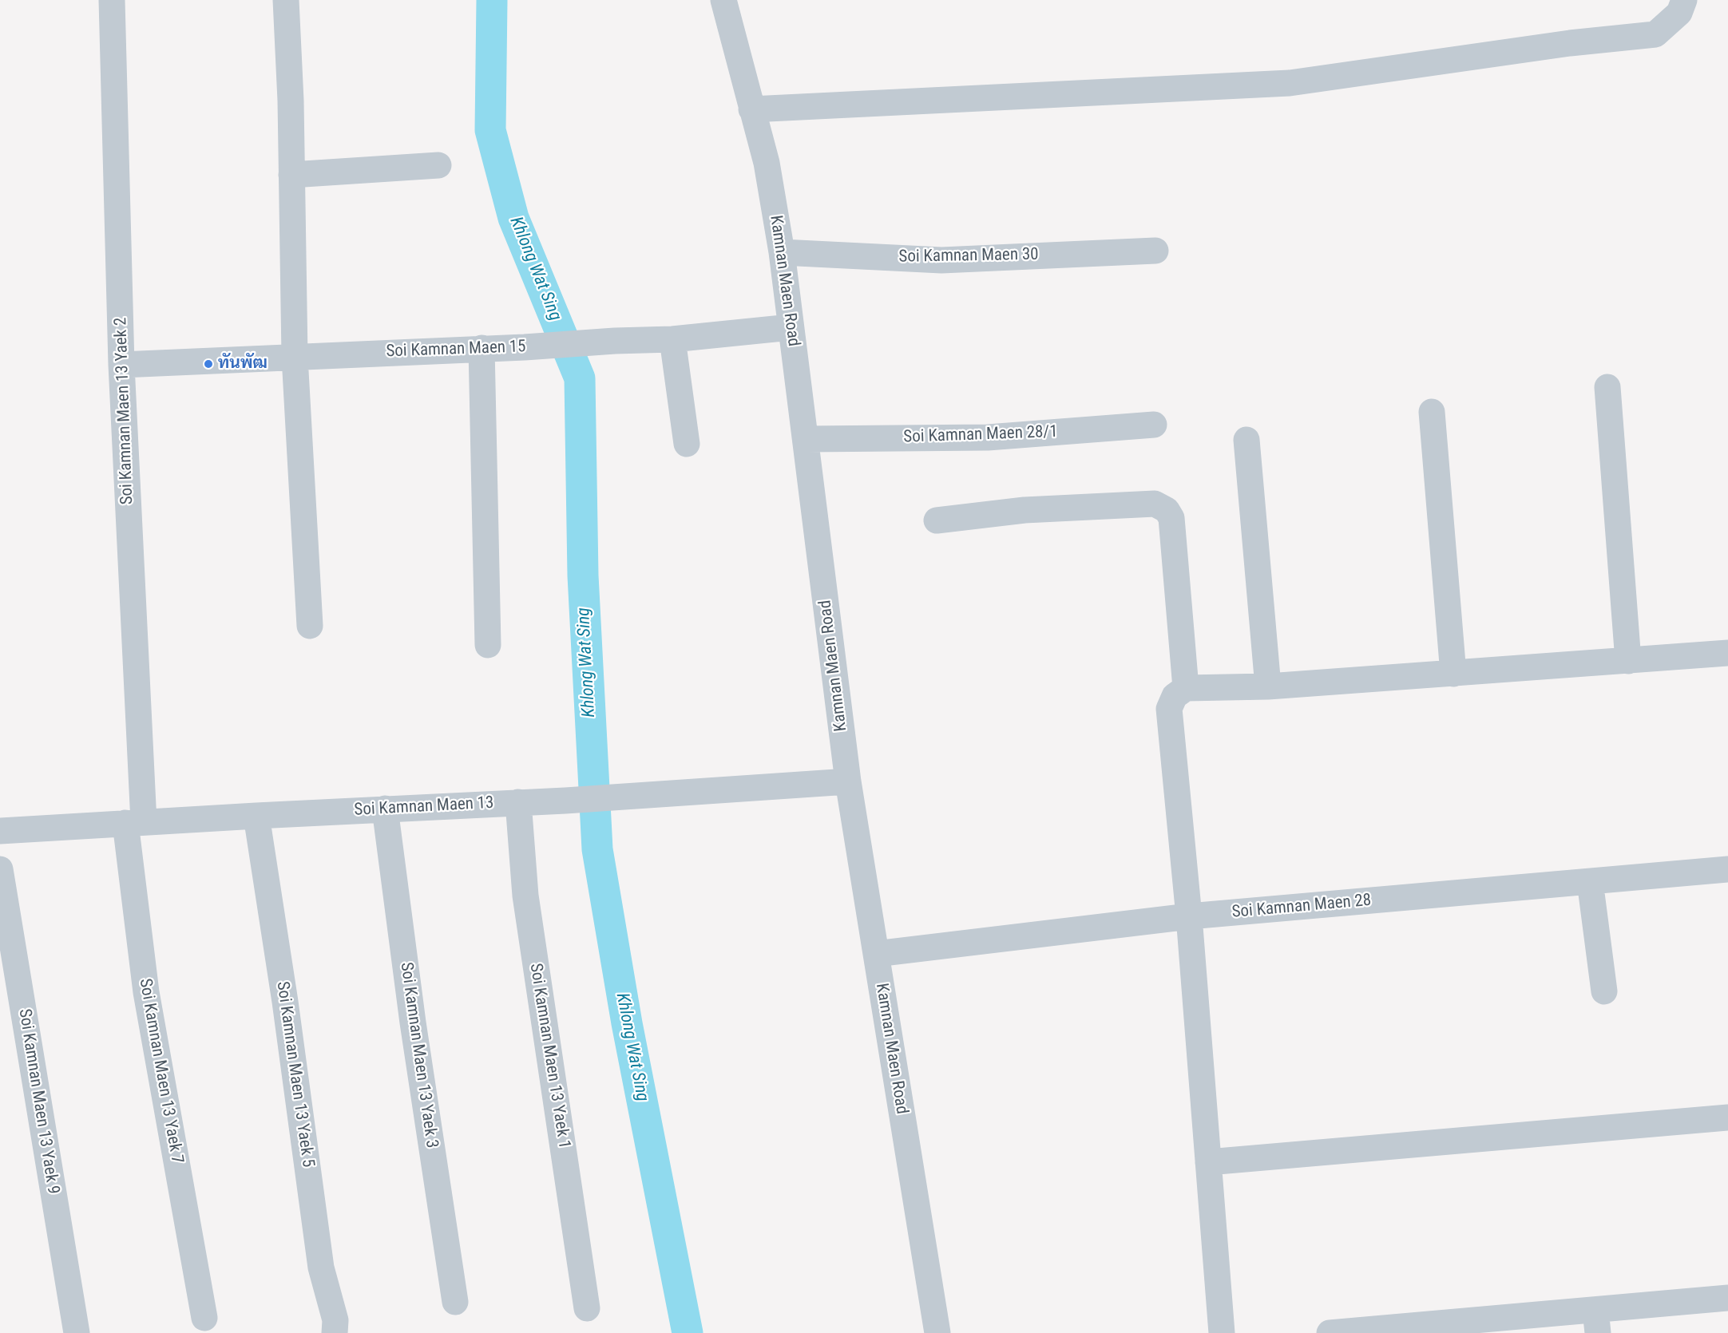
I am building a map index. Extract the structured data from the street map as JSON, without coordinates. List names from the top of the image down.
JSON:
{
  "streets": {
    "street": [
      "Soi Kamnan Maen 30",
      "Kamnan Maen Road",
      "Soi Kamnan Maen 15",
      "Soi Kamnan Maen 13 Yaek 2",
      "Soi Kamnan Maen 28/1",
      "Soi Kamnan Maen 13",
      "Soi Kamnan Maen 28",
      "Soi Kamnan Maen 13 Yaek 3",
      "Soi Kamnan Maen 13 Yaek 1",
      "Soi Kamnan Maen 13 Yaek 7",
      "Soi Kamnan Maen 13 Yaek 5",
      "Soi Kamnan Maen 13 Yaek 9"
    ]
  },
  "crossings": [
    ["Soi Kamnan Maen 30", "Kamnan Maen Road"],
    ["Kamnan Maen Road", "Soi Kamnan Maen 15"],
    ["Kamnan Maen Road", "Soi Kamnan Maen 28/1"],
    ["Kamnan Maen Road", "Soi Kamnan Maen 13"],
    ["Kamnan Maen Road", "Soi Kamnan Maen 28"],
    ["Soi Kamnan Maen 15", "Soi Kamnan Maen 13 Yaek 2"],
    ["Soi Kamnan Maen 13 Yaek 2", "Soi Kamnan Maen 13"],
    ["Soi Kamnan Maen 13 Yaek 2", "Soi Kamnan Maen 13 Yaek 7"],
    ["Soi Kamnan Maen 13", "Soi Kamnan Maen 13 Yaek 3"],
    ["Soi Kamnan Maen 13", "Soi Kamnan Maen 13 Yaek 1"],
    ["Soi Kamnan Maen 13", "Soi Kamnan Maen 13 Yaek 7"],
    ["Soi Kamnan Maen 13", "Soi Kamnan Maen 13 Yaek 5"]
  ],
  "water": ["Khlong Wat Sing"],
  "places": ["ทันพัฒ"]
}
